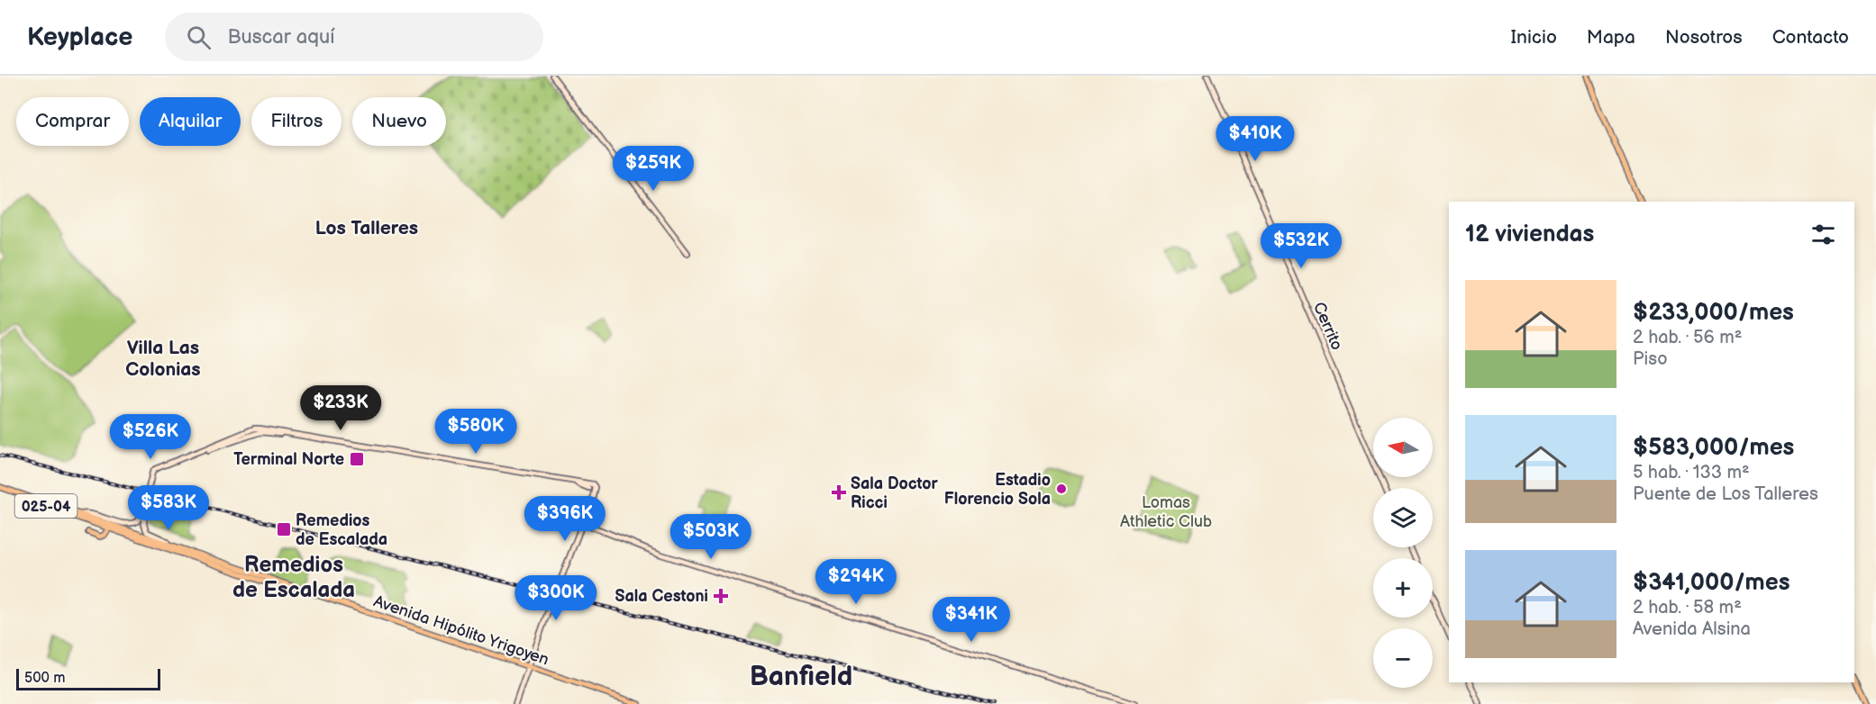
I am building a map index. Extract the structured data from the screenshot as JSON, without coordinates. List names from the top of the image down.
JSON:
{
  "streets": {
    "main road": ["Cerrito", "025-04", "Avenida Hipólito Yrigoyen"]
  },
  "districts": [
    "Los Talleres",
    "Villa Las Colonias",
    "Remedios de Escalada",
    "Banfield"
  ],
  "parks": ["Lomas Athletic Club"],
  "places": {
    "transit": ["Terminal Norte", "Remedios de Escalada"],
    "other": ["Estadio Florencio Sola"],
    "health": ["Sala Doctor Ricci", "Sala Cestoni"]
  },
  "scale_bar": "500 m",
  "north": "left",
  "page": {
    "header": "Keyplace",
    "search": "Buscar aquí",
    "nav": [
      "Inicio",
      "Mapa",
      "Nosotros",
      "Contacto"
    ],
    "chip": [
      "Comprar",
      "Alquilar",
      "Filtros",
      "Nuevo"
    ],
    "price": [
      "$410K",
      "$259K",
      "$532K",
      "$233K",
      "$580K",
      "$526K",
      "$583K",
      "$396K",
      "$503K",
      "$294K",
      "$300K",
      "$341K"
    ],
    "heading": "12 viviendas",
    "list": [
      {
        "name": "$233,000/mes",
        "note": "2 hab. · 56 m² · Piso"
      },
      {
        "name": "$583,000/mes",
        "note": "5 hab. · 133 m² · Puente de Los Talleres"
      },
      {
        "name": "$341,000/mes",
        "note": "2 hab. · 58 m² · Avenida Alsina"
      }
    ],
    "map_buttons": ["+", "−"],
    "scale": "500 m"
  }
}
